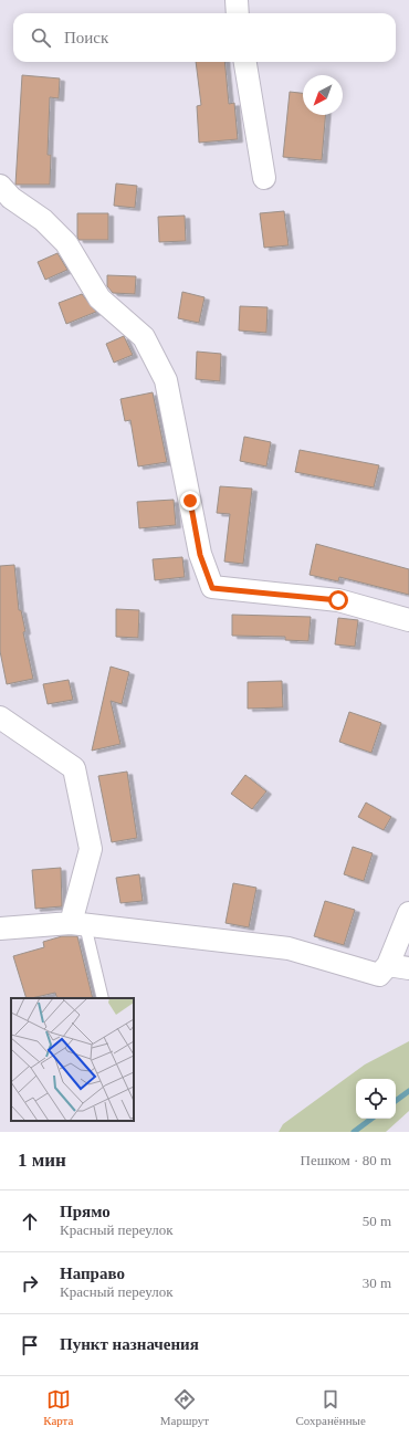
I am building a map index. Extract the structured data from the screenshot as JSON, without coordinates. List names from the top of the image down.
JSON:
{
  "north": "bottom left",
  "page": {
    "search": "Поиск",
    "heading": ["1 мин", "Пешком · 80 m"],
    "list": [
      ["Прямо", "Красный переулок", "50 m"],
      ["Направо", "Красный переулок", "30 m"],
      "Пункт назначения"
    ],
    "nav": ["Карта", "Маршрут", "Сохранённые"]
  }
}
